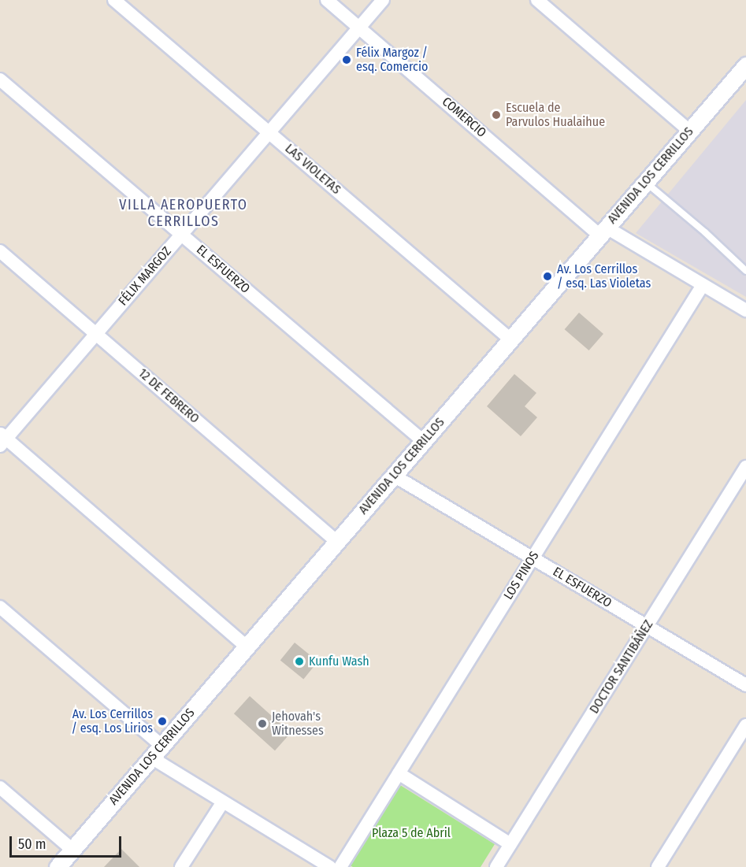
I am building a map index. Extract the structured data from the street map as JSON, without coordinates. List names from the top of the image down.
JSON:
{
  "streets": {
    "street": [
      "COMERCIO",
      "LAS VIOLETAS",
      "AVENIDA LOS CERRILLOS",
      "EL ESFUERZO",
      "FÉLIX MARGOZ",
      "12 DE FEBRERO",
      "LOS PINOS",
      "DOCTOR SANTIBÁÑEZ"
    ]
  },
  "crossings": [
    ["COMERCIO", "AVENIDA LOS CERRILLOS"],
    ["COMERCIO", "FÉLIX MARGOZ"],
    ["COMERCIO", "LOS PINOS"],
    ["LAS VIOLETAS", "AVENIDA LOS CERRILLOS"],
    ["LAS VIOLETAS", "FÉLIX MARGOZ"],
    ["AVENIDA LOS CERRILLOS", "EL ESFUERZO"],
    ["AVENIDA LOS CERRILLOS", "12 DE FEBRERO"],
    ["EL ESFUERZO", "FÉLIX MARGOZ"],
    ["EL ESFUERZO", "LOS PINOS"],
    ["EL ESFUERZO", "DOCTOR SANTIBÁÑEZ"],
    ["FÉLIX MARGOZ", "12 DE FEBRERO"]
  ],
  "districts": ["VILLA AEROPUERTO CERRILLOS"],
  "parks": ["Plaza 5 de Abril"],
  "places": [
    "Félix Margoz / esq. Comercio",
    "Escuela de Parvulos Hualaihue",
    "Av. Los Cerrillos / esq. Las Violetas",
    "Kunfu Wash",
    "Av. Los Cerrillos / esq. Los Lirios",
    "Jehovah's Witnesses"
  ],
  "scale_bar": "50 m"
}
